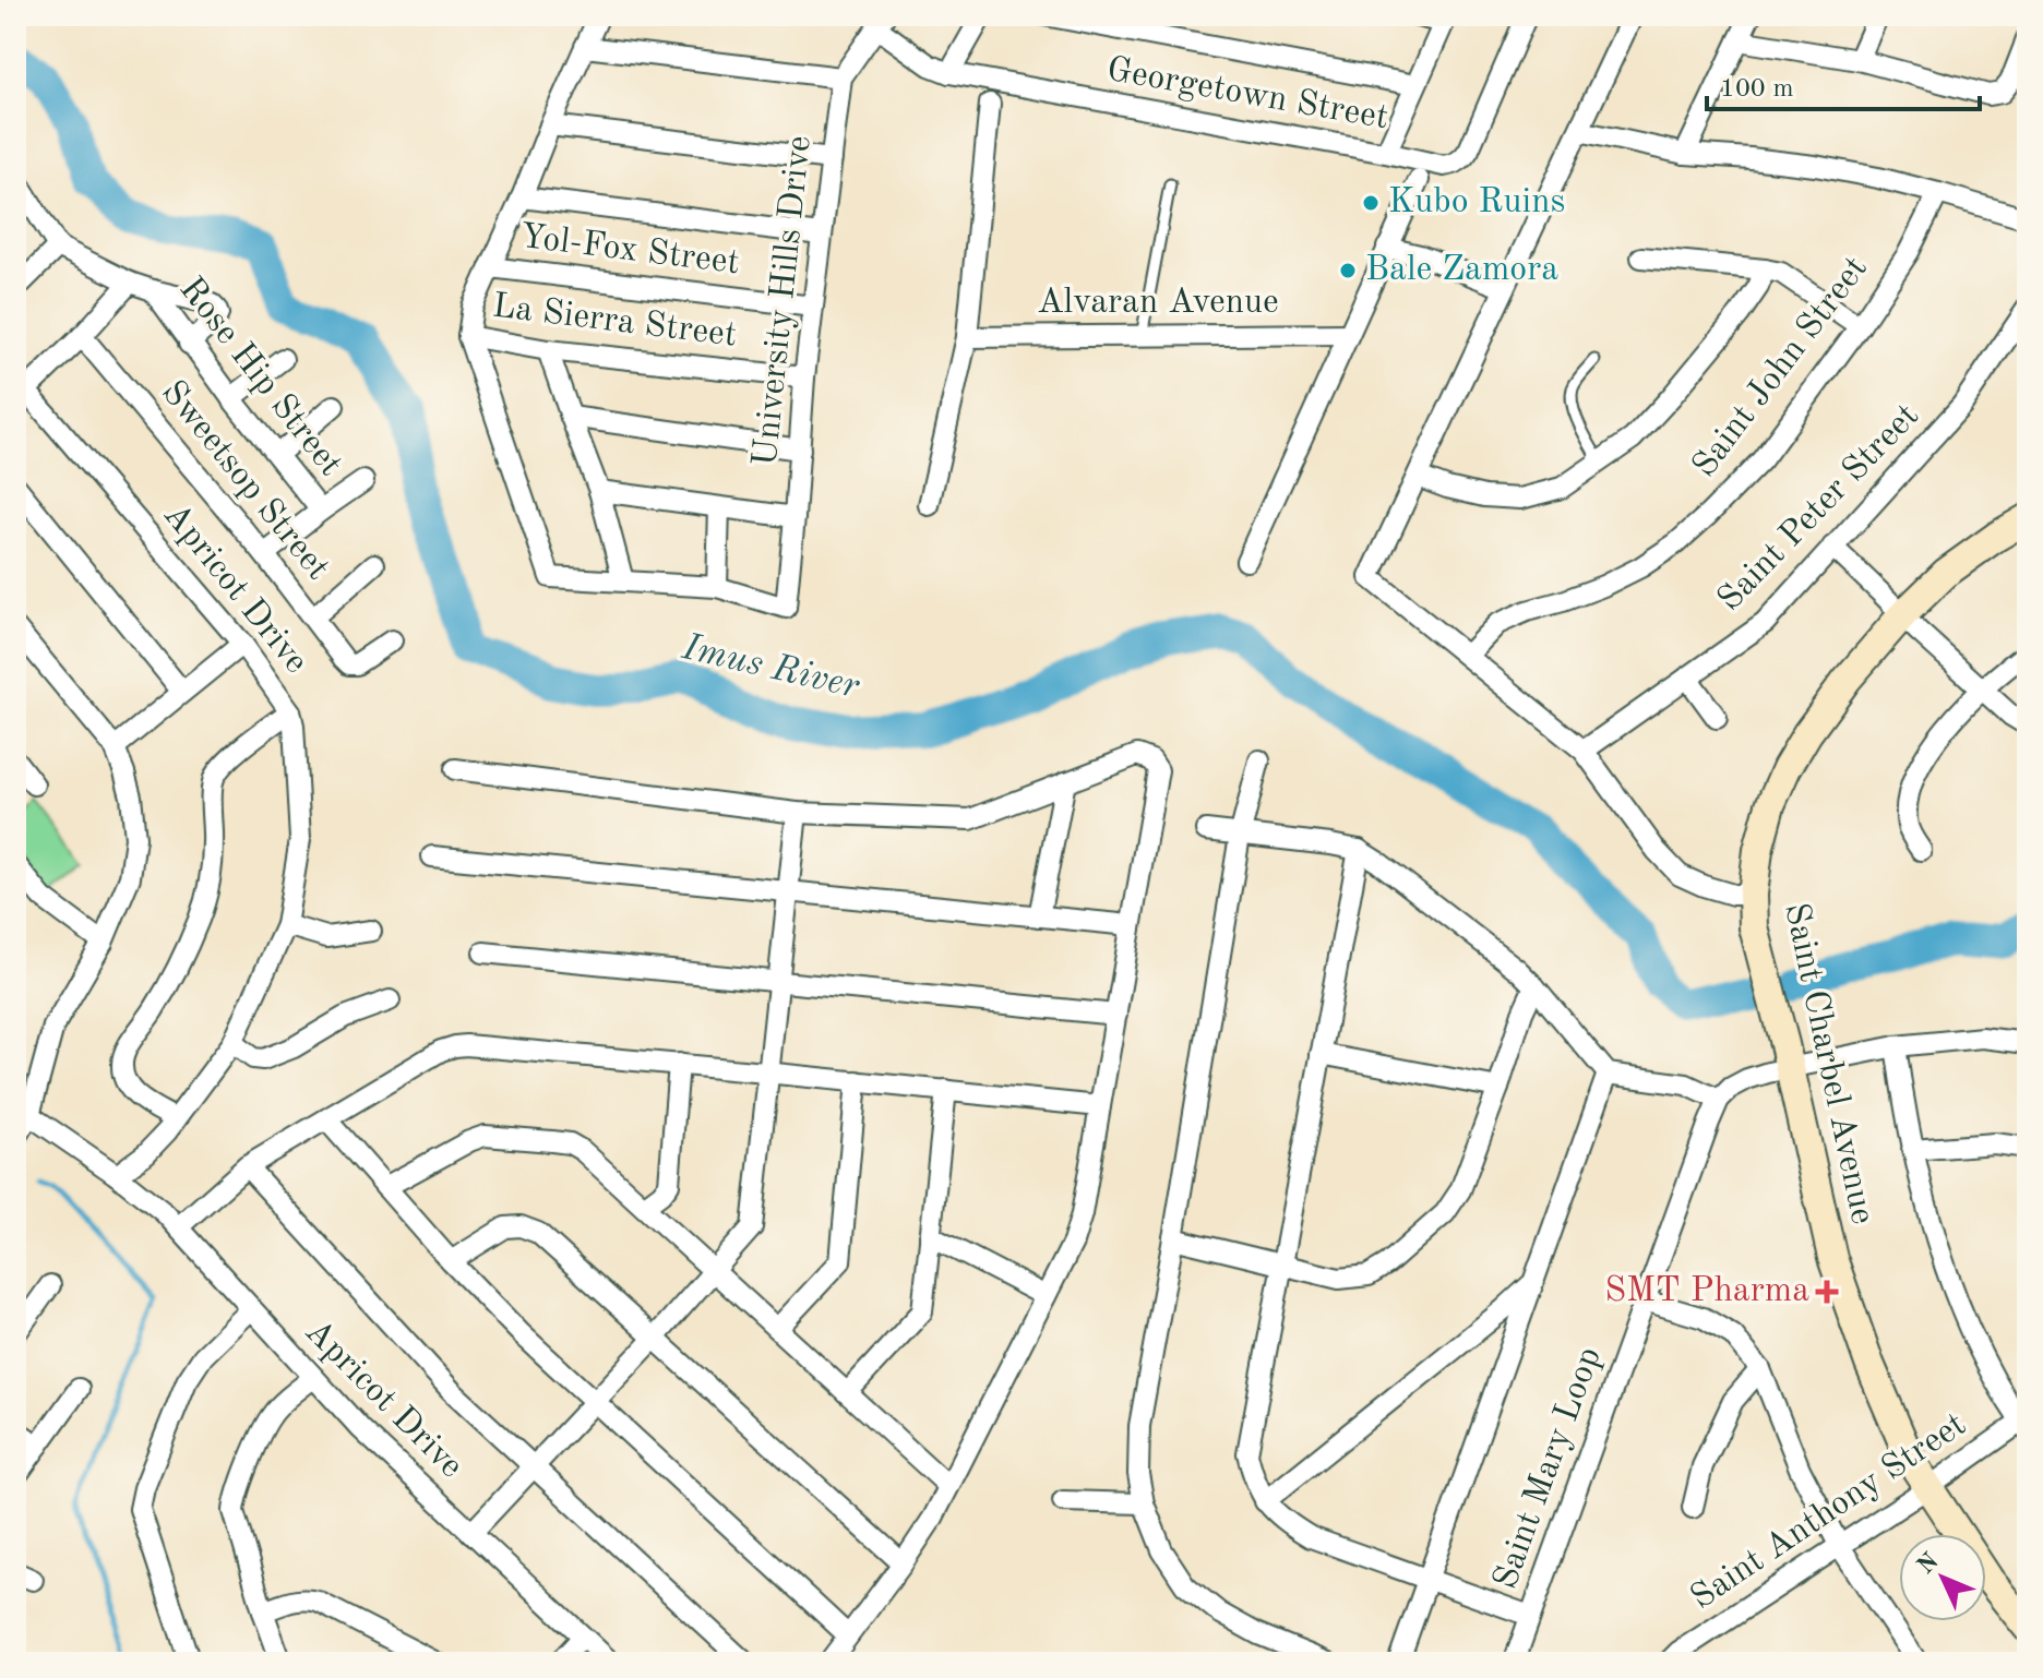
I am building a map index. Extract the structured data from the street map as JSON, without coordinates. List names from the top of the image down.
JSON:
{
  "streets": {
    "street": [
      "Georgetown Street",
      "Yol-Fox Street",
      "University Hills Drive",
      "Alvaran Avenue",
      "La Sierra Street",
      "Saint John Street",
      "Rose Hip Street",
      "Sweetsop Street",
      "Saint Peter Street",
      "Apricot Drive",
      "Saint Charbel Avenue",
      "Saint Mary Loop",
      "Saint Anthony Street"
    ]
  },
  "crossings": [
    ["Georgetown Street", "University Hills Drive"],
    ["Yol-Fox Street", "University Hills Drive"],
    ["University Hills Drive", "La Sierra Street"],
    ["Rose Hip Street", "Sweetsop Street"],
    ["Saint Charbel Avenue", "Saint Anthony Street"]
  ],
  "water": ["Imus River"],
  "places": {
    "other": ["Kubo Ruins", "Bale Zamora"],
    "health": ["SMT Pharma"]
  },
  "scale_bar": "100 m",
  "north": "top left"
}
